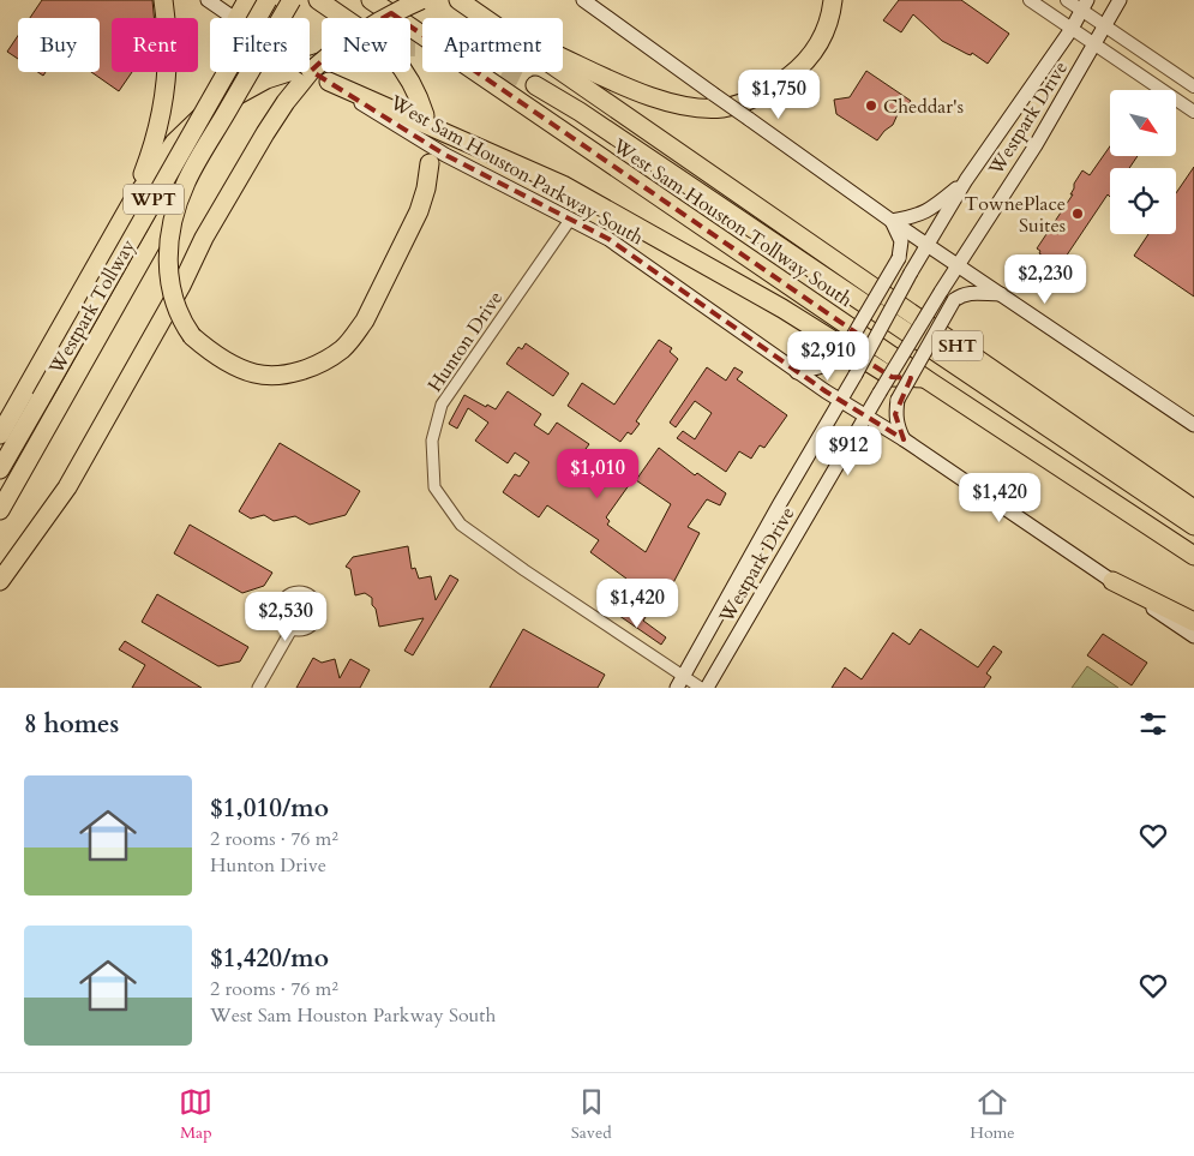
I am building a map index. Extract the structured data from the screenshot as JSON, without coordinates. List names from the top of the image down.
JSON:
{
  "streets": {
    "highway": [
      "WPT",
      "West Sam Houston Tollway South",
      "Westpark Tollway",
      "SHT"
    ],
    "main road": ["Westpark Drive", "West Sam Houston Parkway South"],
    "street": ["Hunton Drive"]
  },
  "crossings": [
    ["Westpark Drive", "West Sam Houston Parkway South"],
    ["Westpark Drive", "Hunton Drive"],
    ["West Sam Houston Parkway South", "Hunton Drive"]
  ],
  "places": ["Cheddar's", "TownePlace Suites"],
  "north": "bottom right",
  "page": {
    "chip": [
      "Buy",
      "Rent",
      "Filters",
      "New",
      "Apartment"
    ],
    "price": [
      "$1,750",
      "$2,230",
      "$2,910",
      "$912",
      "$1,010",
      "$1,420",
      "$1,420",
      "$2,530"
    ],
    "heading": "8 homes",
    "list": [
      {
        "name": "$1,010/mo",
        "note": "2 rooms · 76 m² · Hunton Drive"
      },
      {
        "name": "$1,420/mo",
        "note": "2 rooms · 76 m² · West Sam Houston Parkway South"
      }
    ],
    "tabs": ["Map", "Saved", "Home"]
  }
}
